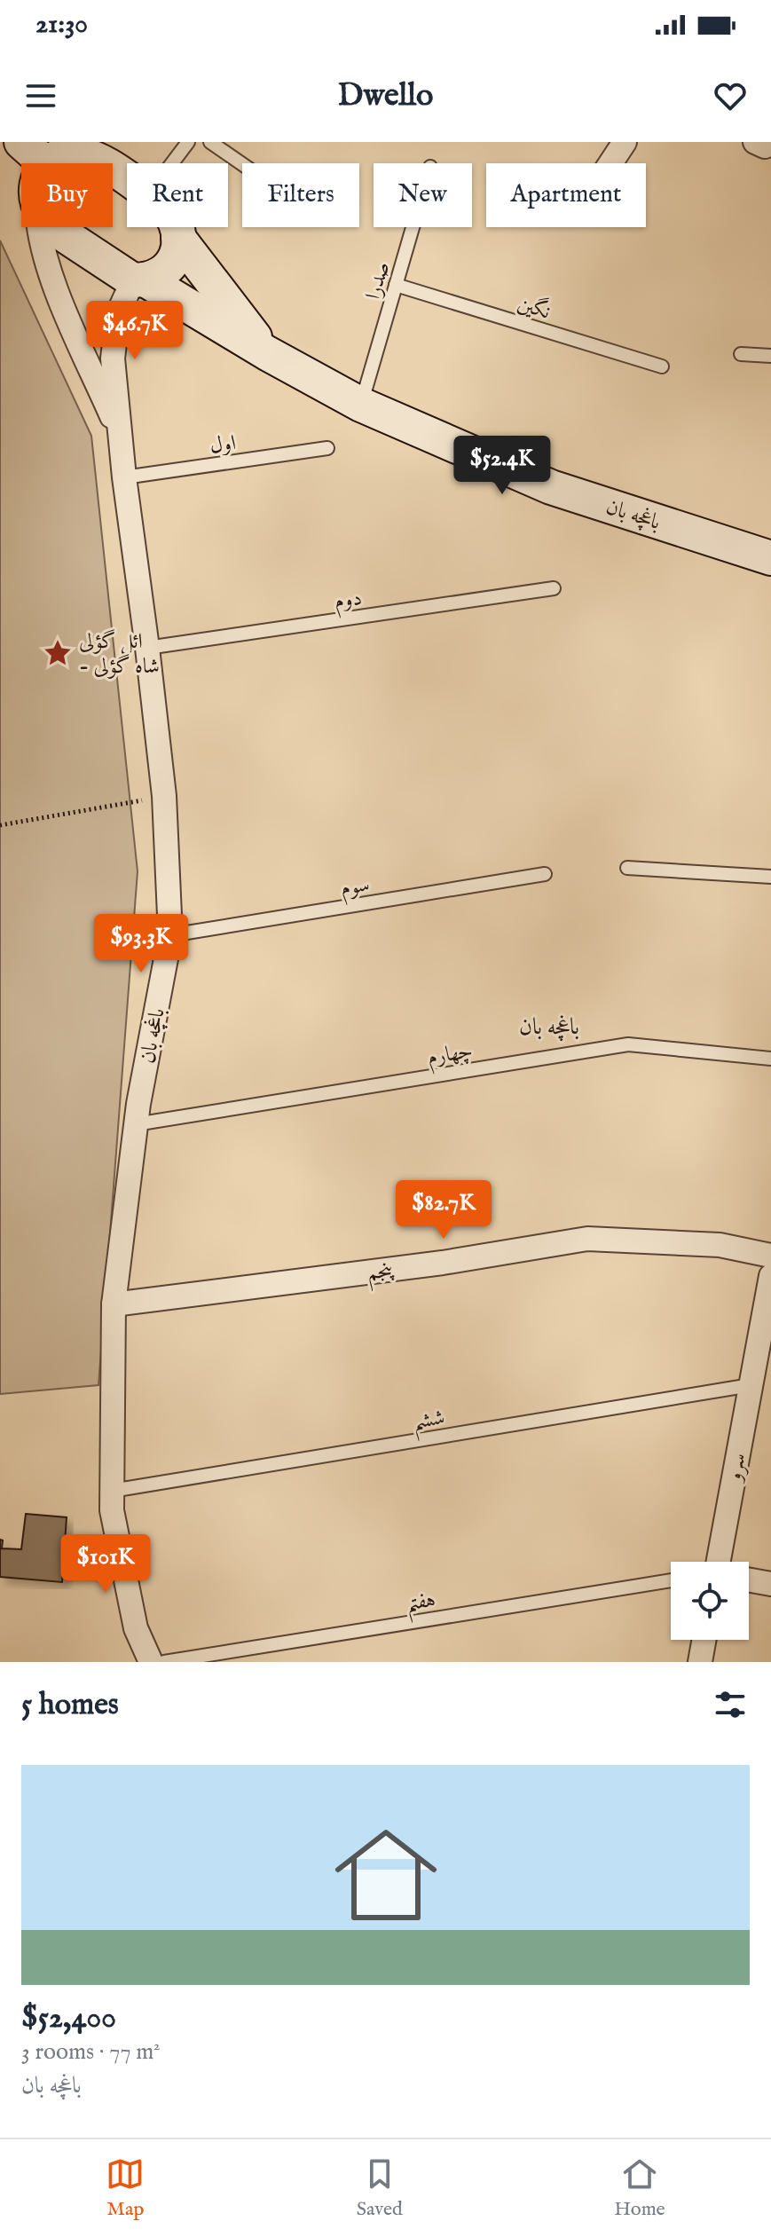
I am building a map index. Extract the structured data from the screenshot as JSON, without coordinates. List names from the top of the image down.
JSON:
{
  "streets": {
    "main road": ["باغچه بان"],
    "street": ["پنجم", "سرو"],
    "lane": [
      "صدرا",
      "نگین",
      "اول",
      "دوم",
      "سوم",
      "چهارم",
      "ششم",
      "هفتم"
    ]
  },
  "crossings": [
    ["صدرا", "نگین"],
    ["صدرا", "باغچه بان"],
    ["اول", "باغچه بان"],
    ["باغچه بان", "دوم"],
    ["باغچه بان", "سوم"],
    ["باغچه بان", "چهارم"],
    ["باغچه بان", "پنجم"],
    ["باغچه بان", "ششم"],
    ["ششم", "سرو"]
  ],
  "districts": ["باغچه بان"],
  "places": {
    "place": ["ائل گؤلی - شاه گؤلی"]
  },
  "page": {
    "status": "21:30",
    "header": "Dwello",
    "chip": [
      "Buy",
      "Rent",
      "Filters",
      "New",
      "Apartment"
    ],
    "price": [
      "$46.7K",
      "$52.4K",
      "$93.3K",
      "$82.7K",
      "$101K"
    ],
    "heading": "5 homes",
    "list": [
      {
        "name": "$52,400",
        "note": "3 rooms · 77 m² · باغچه بان"
      }
    ],
    "tabs": ["Map", "Saved", "Home"]
  }
}
